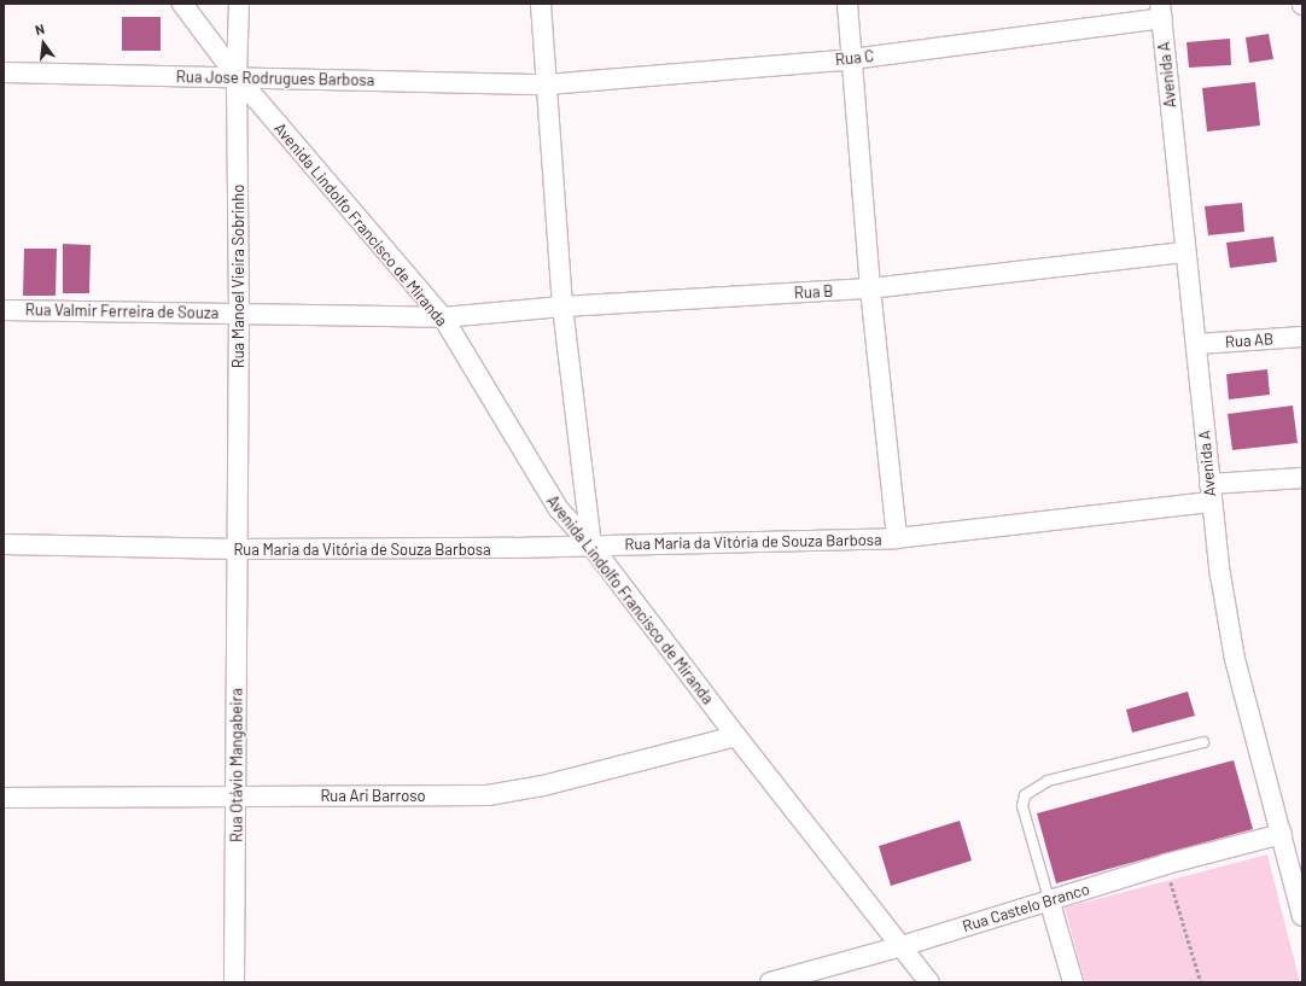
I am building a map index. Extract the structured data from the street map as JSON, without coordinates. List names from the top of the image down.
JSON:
{
  "streets": {
    "street": [
      "Rua C",
      "Avenida A",
      "Rua Jose Rodrugues Barbosa",
      "Avenida Lindolfo Francisco de Miranda",
      "Rua Manoel Vieira Sobrinho",
      "Rua B",
      "Rua Valmir Ferreira de Souza",
      "Rua AB",
      "Rua Maria da Vitória de Souza Barbosa",
      "Rua Otávio Mangabeira",
      "Rua Ari Barroso",
      "Rua Castelo Branco"
    ]
  },
  "crossings": [
    ["Rua C", "Avenida A"],
    ["Rua C", "Rua Jose Rodrugues Barbosa"],
    ["Avenida A", "Rua B"],
    ["Avenida A", "Rua AB"],
    ["Avenida A", "Rua Maria da Vitória de Souza Barbosa"],
    ["Avenida A", "Rua Castelo Branco"],
    ["Rua Jose Rodrugues Barbosa", "Avenida Lindolfo Francisco de Miranda"],
    ["Rua Jose Rodrugues Barbosa", "Rua Manoel Vieira Sobrinho"],
    ["Avenida Lindolfo Francisco de Miranda", "Rua Manoel Vieira Sobrinho"],
    ["Avenida Lindolfo Francisco de Miranda", "Rua B"],
    ["Avenida Lindolfo Francisco de Miranda", "Rua Valmir Ferreira de Souza"],
    ["Avenida Lindolfo Francisco de Miranda", "Rua Maria da Vitória de Souza Barbosa"],
    ["Avenida Lindolfo Francisco de Miranda", "Rua Ari Barroso"],
    ["Avenida Lindolfo Francisco de Miranda", "Rua Castelo Branco"],
    ["Rua Manoel Vieira Sobrinho", "Rua Valmir Ferreira de Souza"],
    ["Rua Manoel Vieira Sobrinho", "Rua Maria da Vitória de Souza Barbosa"],
    ["Rua Manoel Vieira Sobrinho", "Rua Otávio Mangabeira"],
    ["Rua B", "Rua Valmir Ferreira de Souza"],
    ["Rua Maria da Vitória de Souza Barbosa", "Rua Otávio Mangabeira"],
    ["Rua Otávio Mangabeira", "Rua Ari Barroso"]
  ],
  "north": "top"
}
